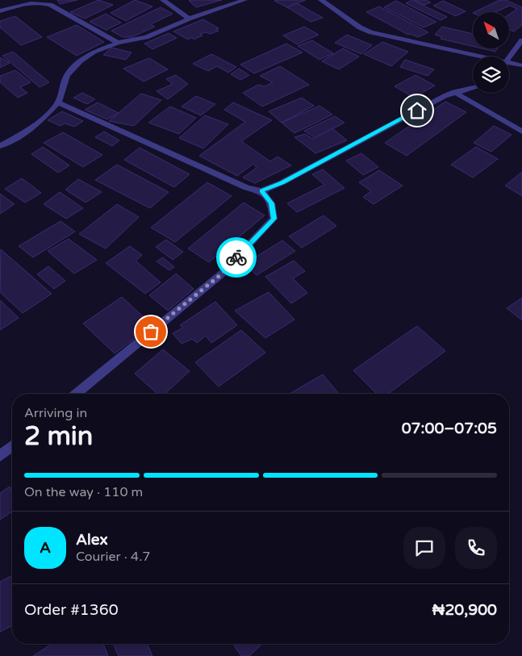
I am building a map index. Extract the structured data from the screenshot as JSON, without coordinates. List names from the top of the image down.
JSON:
{
  "north": "top left",
  "page": {
    "heading": ["2 min", "Arriving in", "07:00–07:05"],
    "panel": [
      "Alex",
      "Courier · 4.7",
      "Order #1360",
      "₦20,900"
    ],
    "bar": "On the way · 110 m",
    "round": "A"
  }
}
